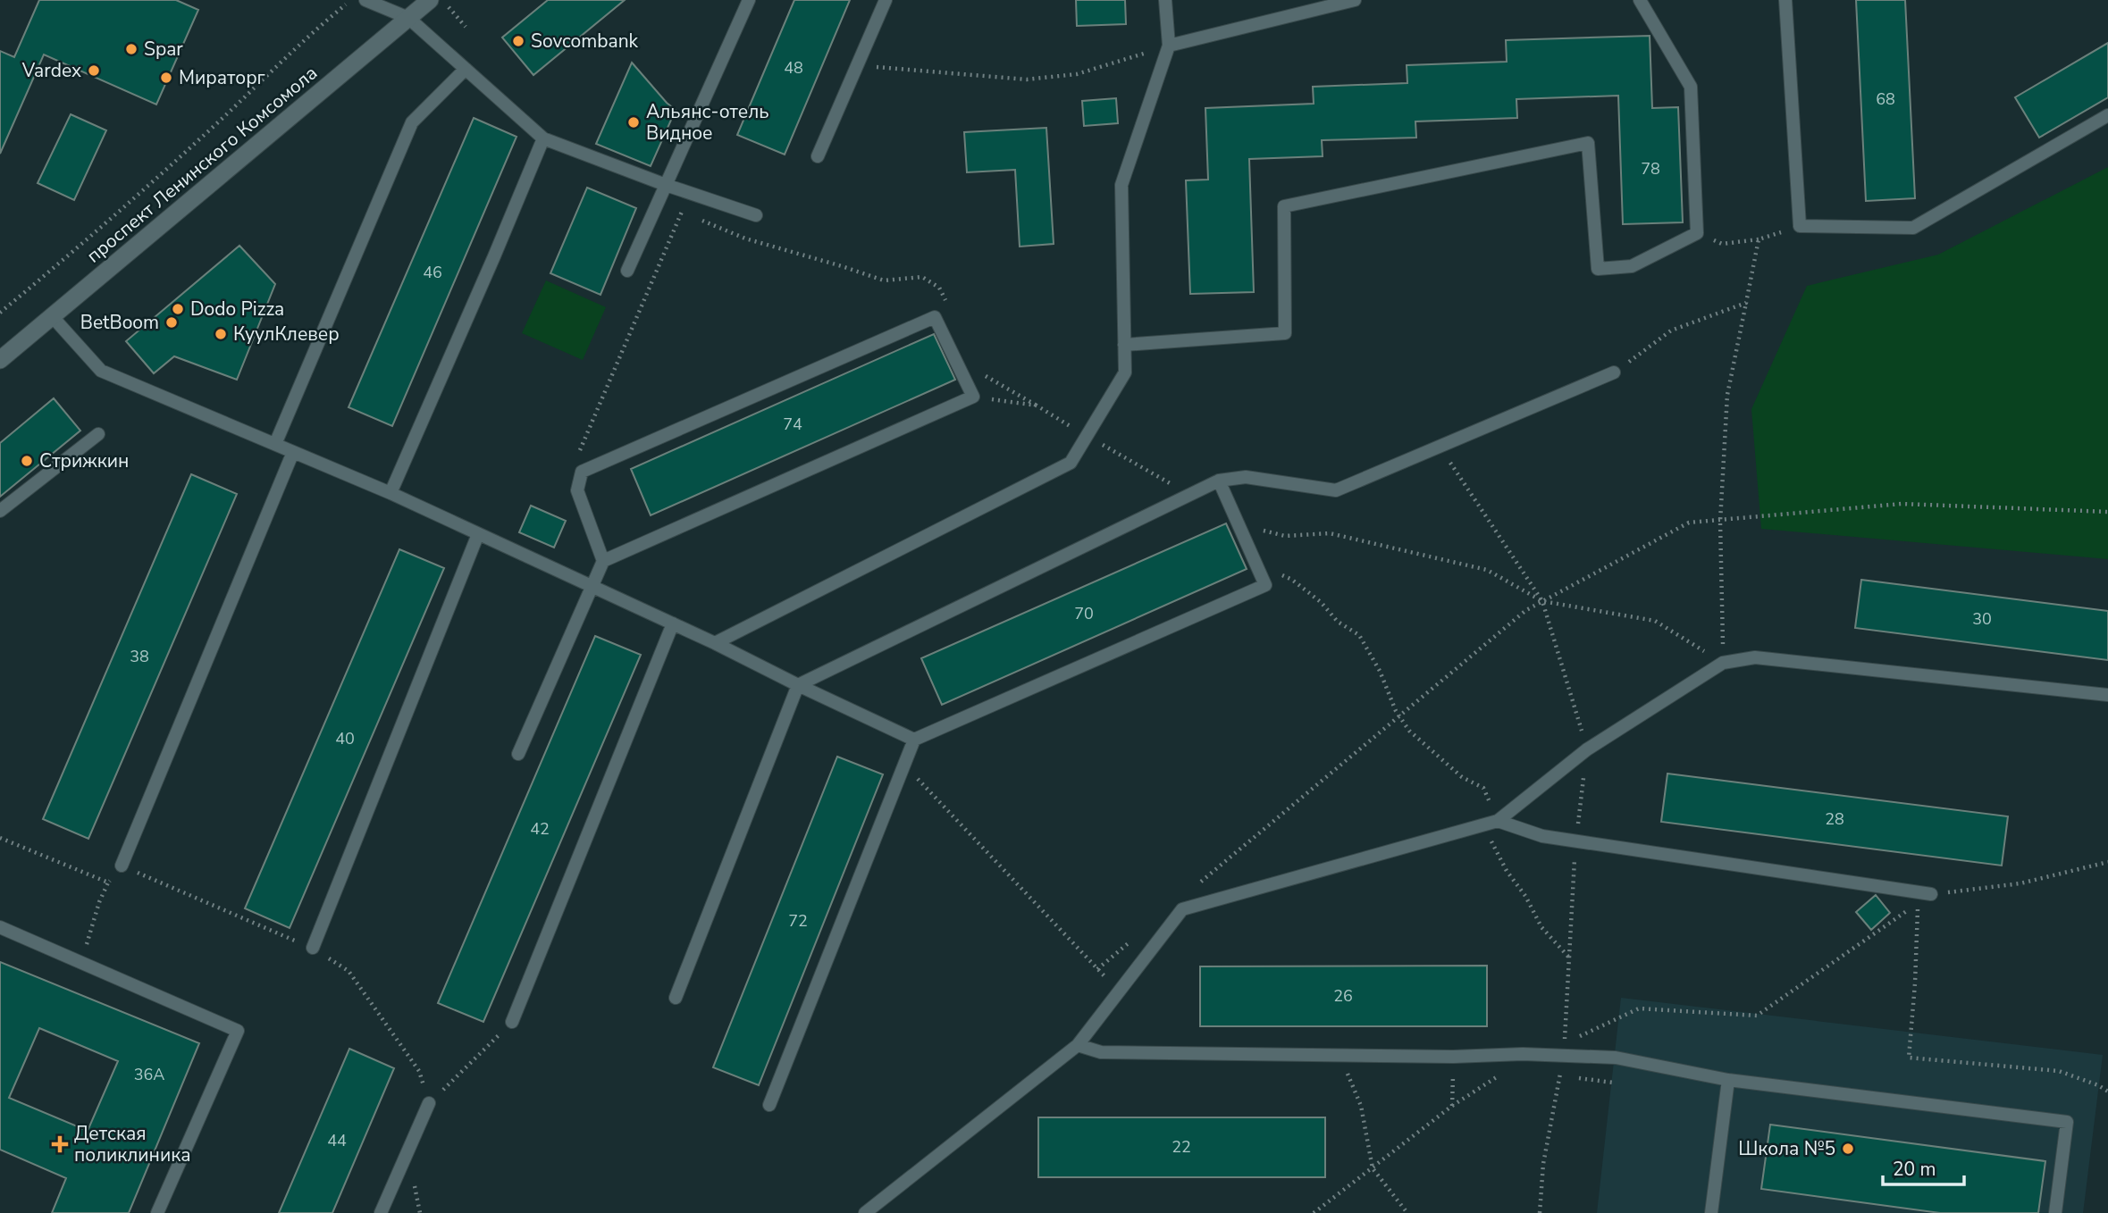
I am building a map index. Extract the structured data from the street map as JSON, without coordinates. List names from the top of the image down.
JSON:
{
  "streets": {
    "main road": ["проспект Ленинского Комсомола"]
  },
  "places": {
    "other": [
      "Sovcombank",
      "Spar",
      "Vardex",
      "Мираторг",
      "Альянс-отель Видное",
      "Dodo Pizza",
      "BetBoom",
      "КуулКлевер",
      "Стрижкин",
      "Школа №5"
    ],
    "health": ["Детская поликлиника"]
  },
  "house_numbers": [
    "48",
    "68",
    "78",
    "46",
    "74",
    "70",
    "30",
    "38",
    "40",
    "28",
    "42",
    "72",
    "26",
    "36А",
    "44",
    "22"
  ],
  "scale_bar": "20 m"
}
